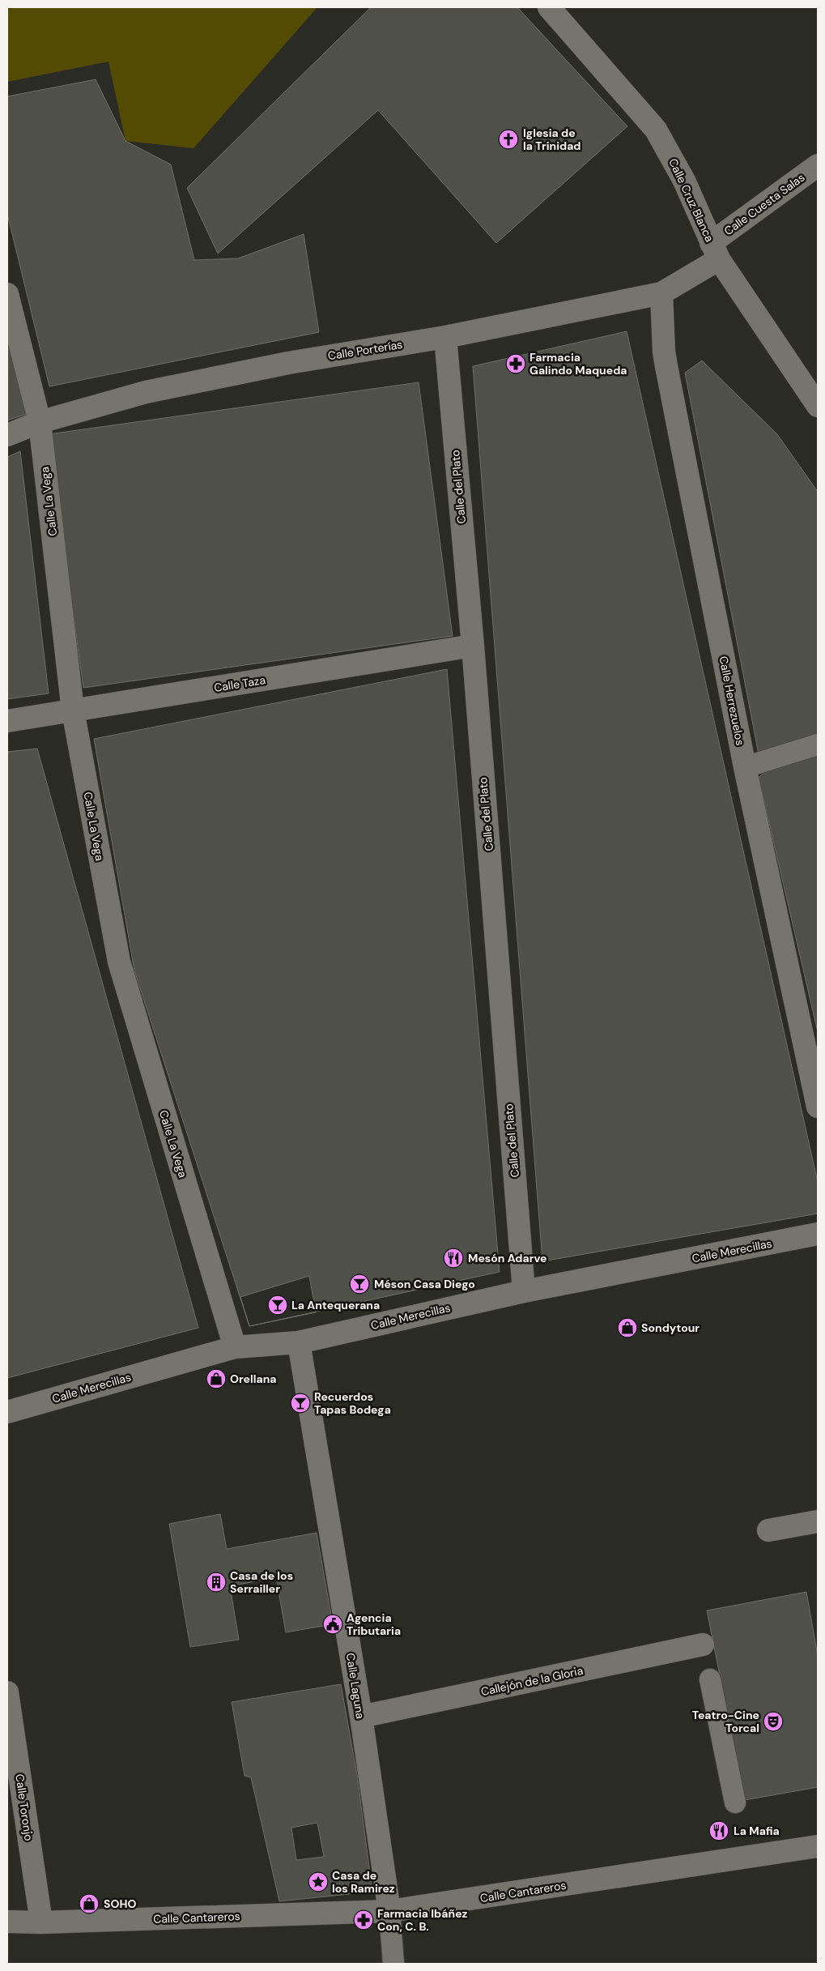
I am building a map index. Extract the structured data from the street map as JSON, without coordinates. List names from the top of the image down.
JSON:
{
  "streets": {
    "street": [
      "Calle Cruz Blanca",
      "Calle Cuesta Salas",
      "Calle Porterías",
      "Calle del Plato",
      "Calle La Vega",
      "Calle Taza",
      "Calle Herrezuelos",
      "Calle Merecillas",
      "Callejón de la Gloria",
      "Calle Laguna",
      "Calle Toronjo",
      "Calle Cantareros"
    ]
  },
  "crossings": [
    ["Calle Cruz Blanca", "Calle Cuesta Salas"],
    ["Calle Cruz Blanca", "Calle Porterías"],
    ["Calle Cuesta Salas", "Calle Porterías"],
    ["Calle Porterías", "Calle del Plato"],
    ["Calle Porterías", "Calle La Vega"],
    ["Calle Porterías", "Calle Herrezuelos"],
    ["Calle del Plato", "Calle Taza"],
    ["Calle del Plato", "Calle Merecillas"],
    ["Calle La Vega", "Calle Taza"],
    ["Calle La Vega", "Calle Merecillas"],
    ["Calle Merecillas", "Calle Laguna"],
    ["Callejón de la Gloria", "Calle Laguna"],
    ["Calle Laguna", "Calle Cantareros"],
    ["Calle Toronjo", "Calle Cantareros"]
  ],
  "places": {
    "church": ["Iglesia de la Trinidad"],
    "pharmacy": ["Farmacia Galindo Maqueda", "Farmacia Ibáñez Con, C. B."],
    "restaurant": ["Mesón Adarve", "La Mafia"],
    "bar": ["Méson Casa Diego", "La Antequerana", "Recuerdos Tapas Bodega"],
    "shop": ["Sondytour", "Orellana", "SOHO"],
    "building": ["Casa de los Serrailler"],
    "public building": ["Agencia Tributaria"],
    "theatre": ["Teatro-Cine Torcal"],
    "place": ["Casa de los Ramirez"]
  }
}
